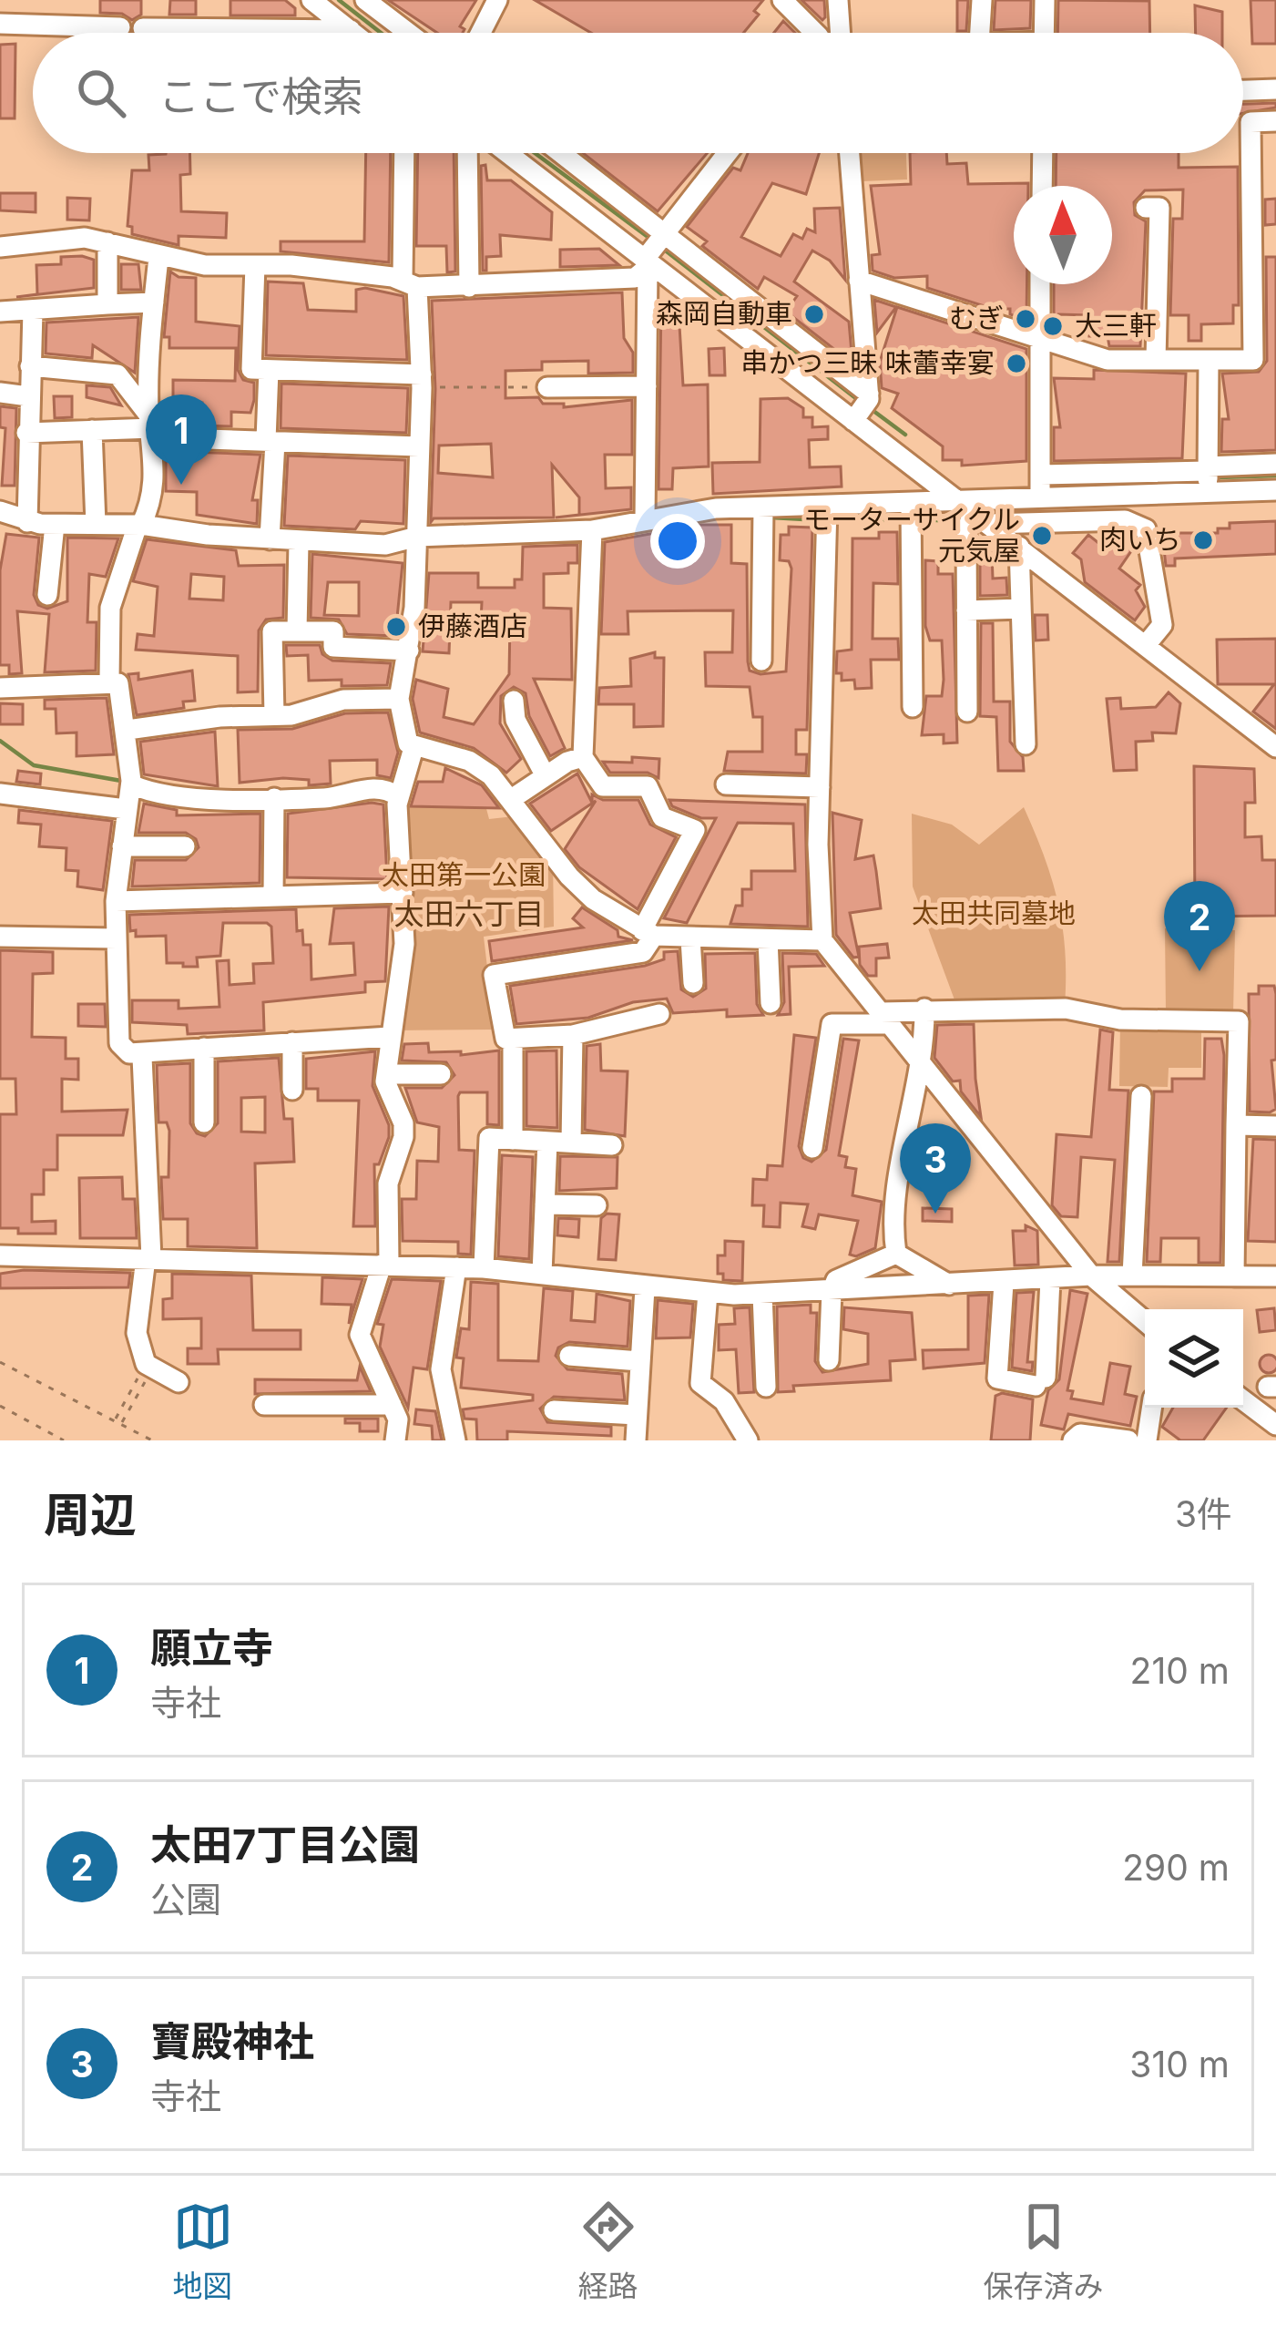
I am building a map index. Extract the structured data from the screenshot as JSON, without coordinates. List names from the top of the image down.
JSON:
{
  "districts": ["太田六丁目"],
  "parks": ["太田第一公園", "太田共同墓地"],
  "places": [
    "森岡自動車",
    "むぎ",
    "大三軒",
    "串かつ三昧 味蕾幸宴",
    "モーターサイクル 元気屋",
    "肉いち",
    "伊藤酒店"
  ],
  "north": "top",
  "page": {
    "search": "ここで検索",
    "pins": ["1", "2", "3"],
    "heading": ["周辺", "3件"],
    "list": [
      {
        "mark": "1",
        "name": "願立寺",
        "note": "寺社",
        "value": "210 m"
      },
      {
        "mark": "2",
        "name": "太田7丁目公園",
        "note": "公園",
        "value": "290 m"
      },
      {
        "mark": "3",
        "name": "寶殿神社",
        "note": "寺社",
        "value": "310 m"
      }
    ],
    "nav": ["地図", "経路", "保存済み"]
  }
}
